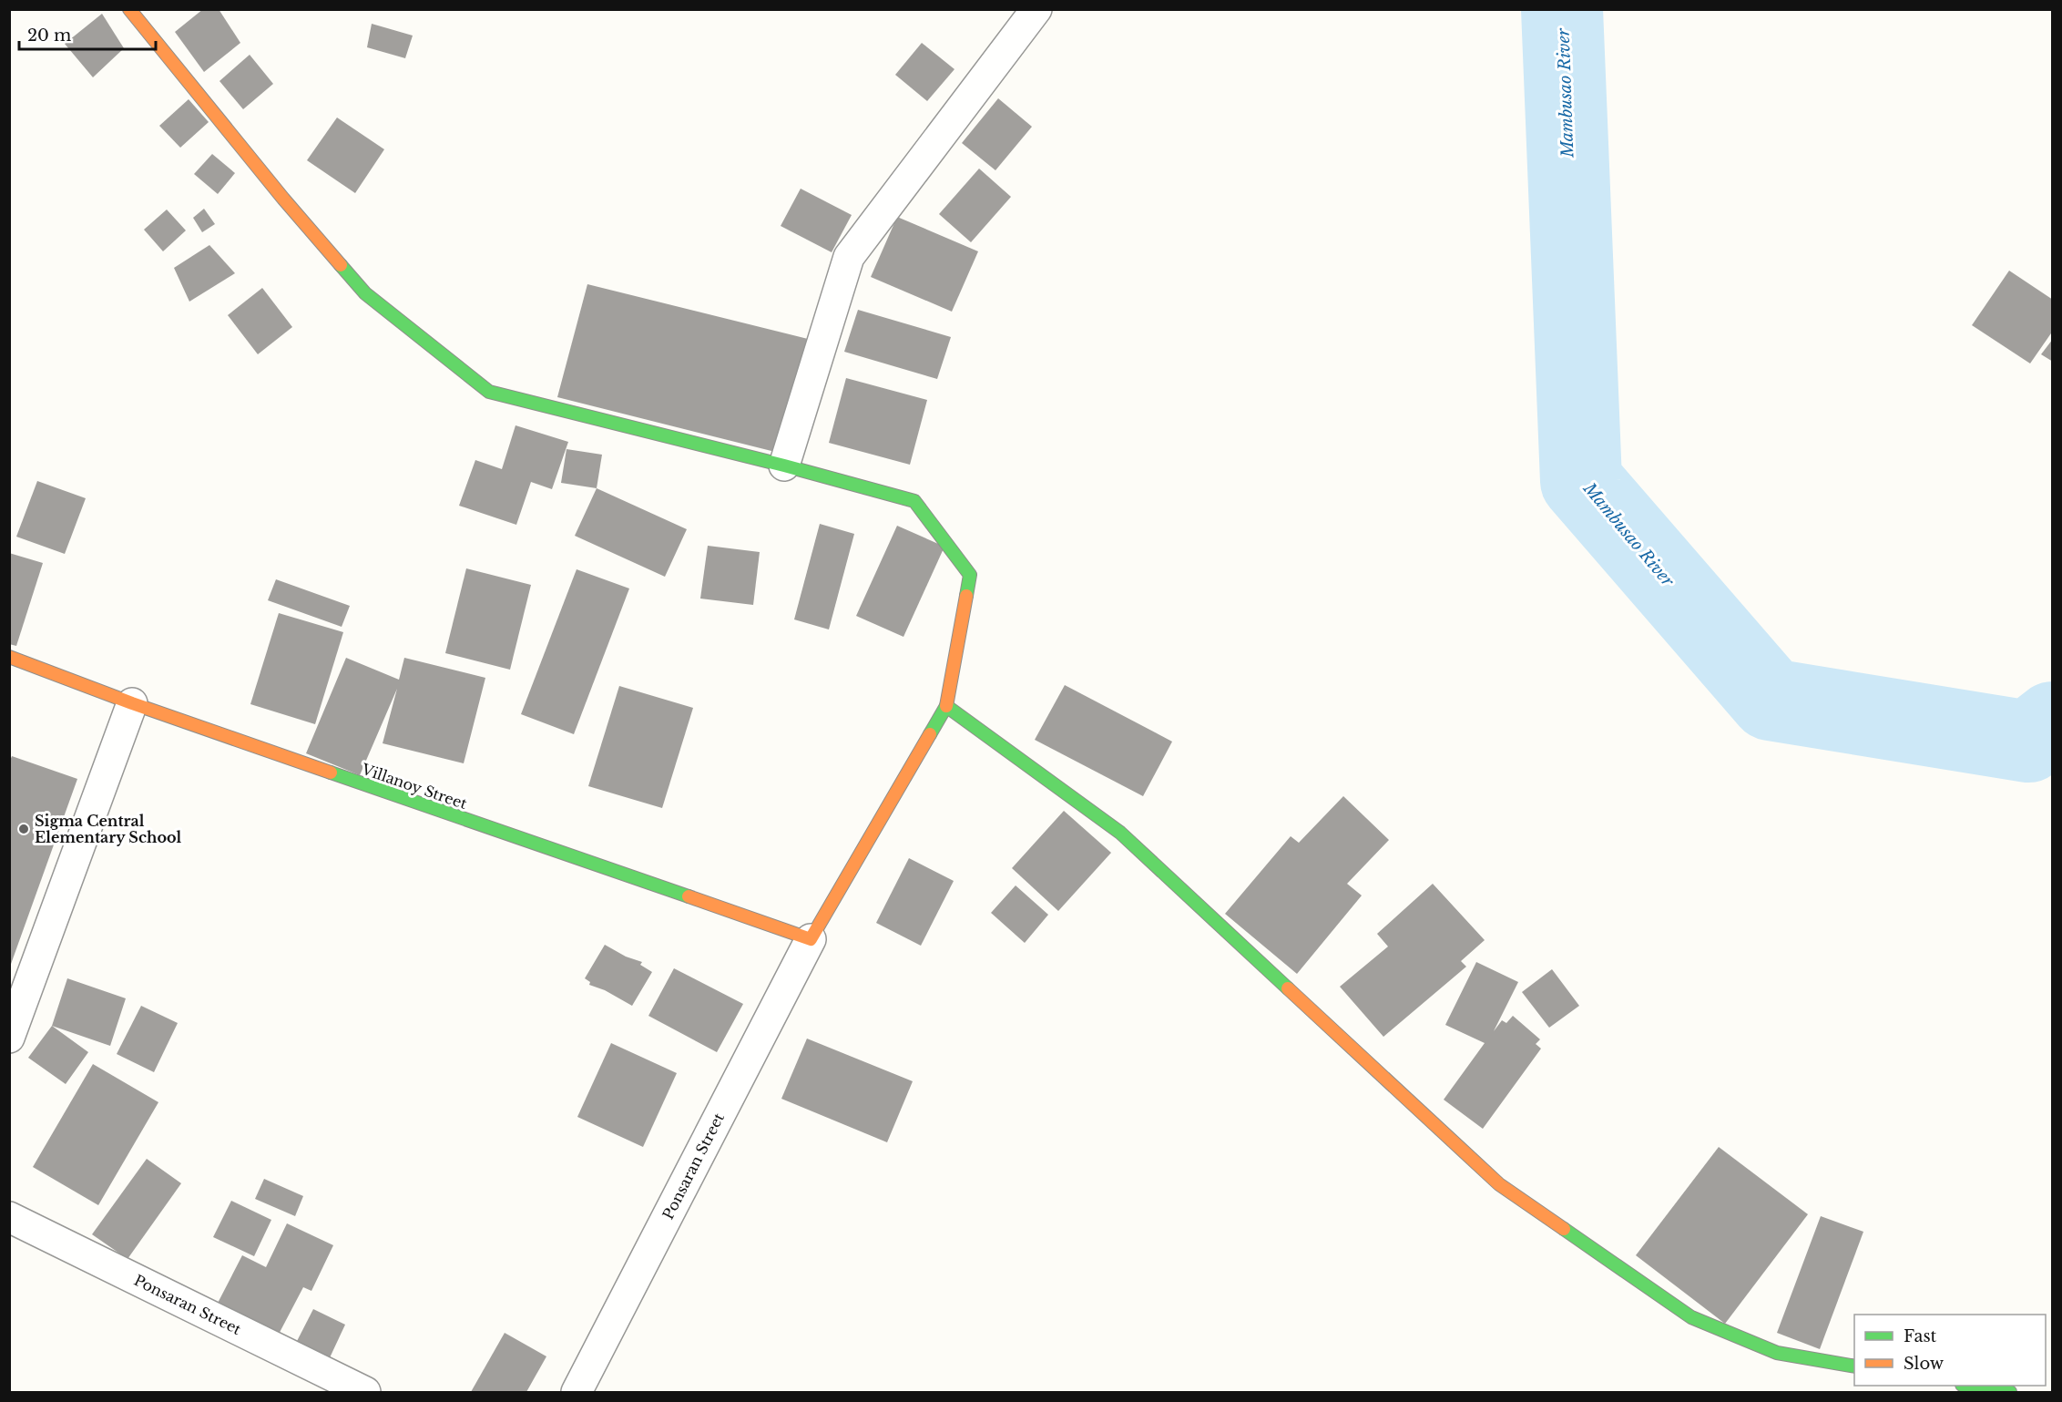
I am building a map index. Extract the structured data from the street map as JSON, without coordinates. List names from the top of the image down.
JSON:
{
  "streets": {
    "street": ["Villanoy Street", "Ponsaran Street"]
  },
  "crossings": [
    ["Villanoy Street", "Ponsaran Street"]
  ],
  "water": ["Mambusao River"],
  "places": ["Sigma Central Elementary School"],
  "legend": ["Fast", "Slow"],
  "scale_bar": "20 m"
}
